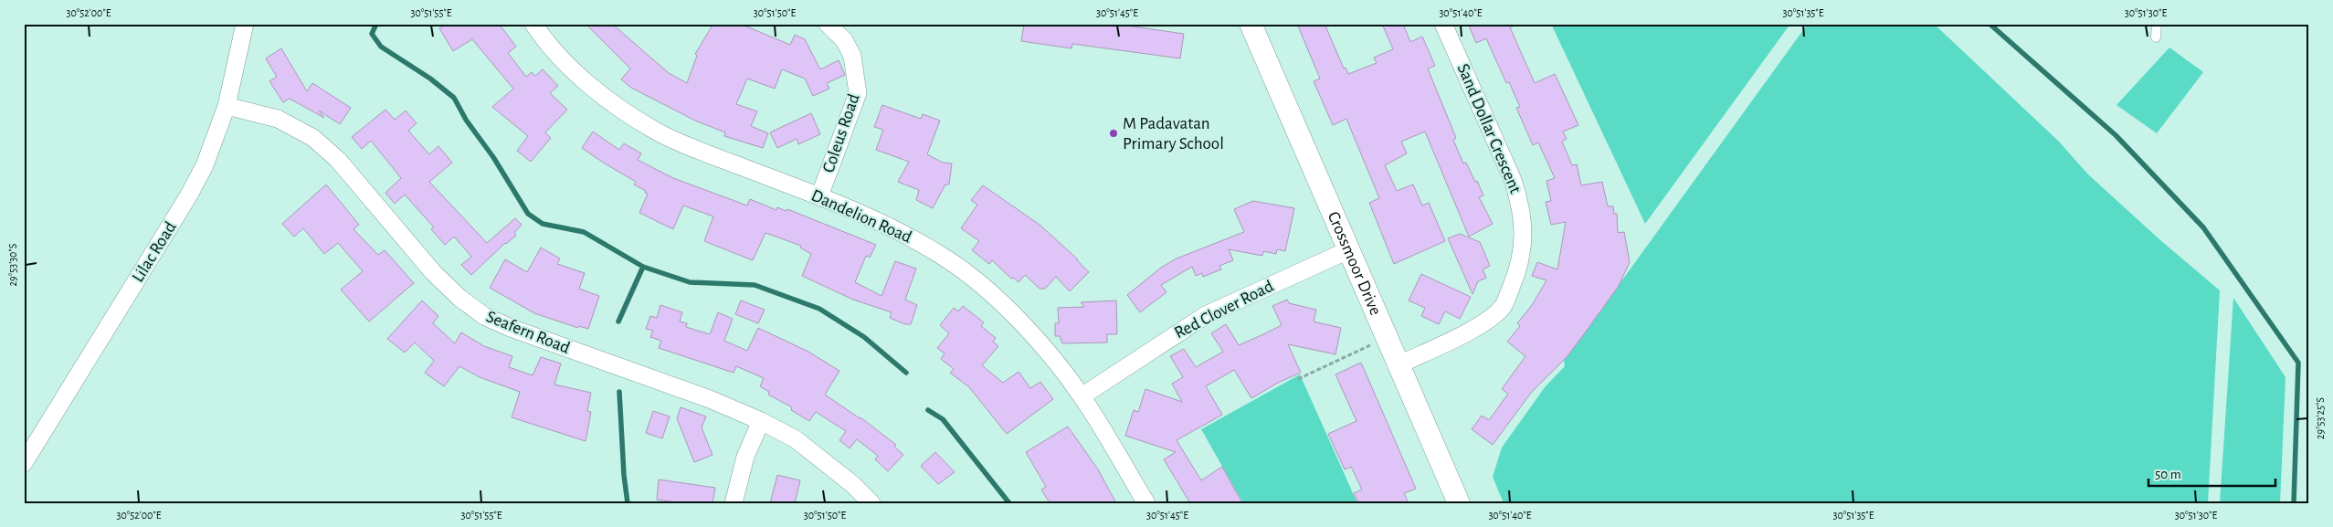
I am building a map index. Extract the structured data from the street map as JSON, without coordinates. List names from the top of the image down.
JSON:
{
  "streets": {
    "street": [
      "Sand Dollar Crescent",
      "Coleus Road",
      "Dandelion Road",
      "Lilac Road",
      "Crossmoor Drive",
      "Red Clover Road",
      "Seafern Road"
    ]
  },
  "crossings": [
    ["Sand Dollar Crescent", "Crossmoor Drive"],
    ["Coleus Road", "Dandelion Road"],
    ["Dandelion Road", "Red Clover Road"],
    ["Lilac Road", "Seafern Road"],
    ["Crossmoor Drive", "Red Clover Road"]
  ],
  "places": ["M Padavatan Primary School"],
  "scale_bar": "50 m",
  "coordinates": [
    "30°52'00\"E",
    "30°51'55\"E",
    "30°51'50\"E",
    "30°51'45\"E",
    "30°51'40\"E",
    "30°51'35\"E",
    "30°51'30\"E",
    "29°53'30\"S",
    "29°53'25\"S"
  ]
}
